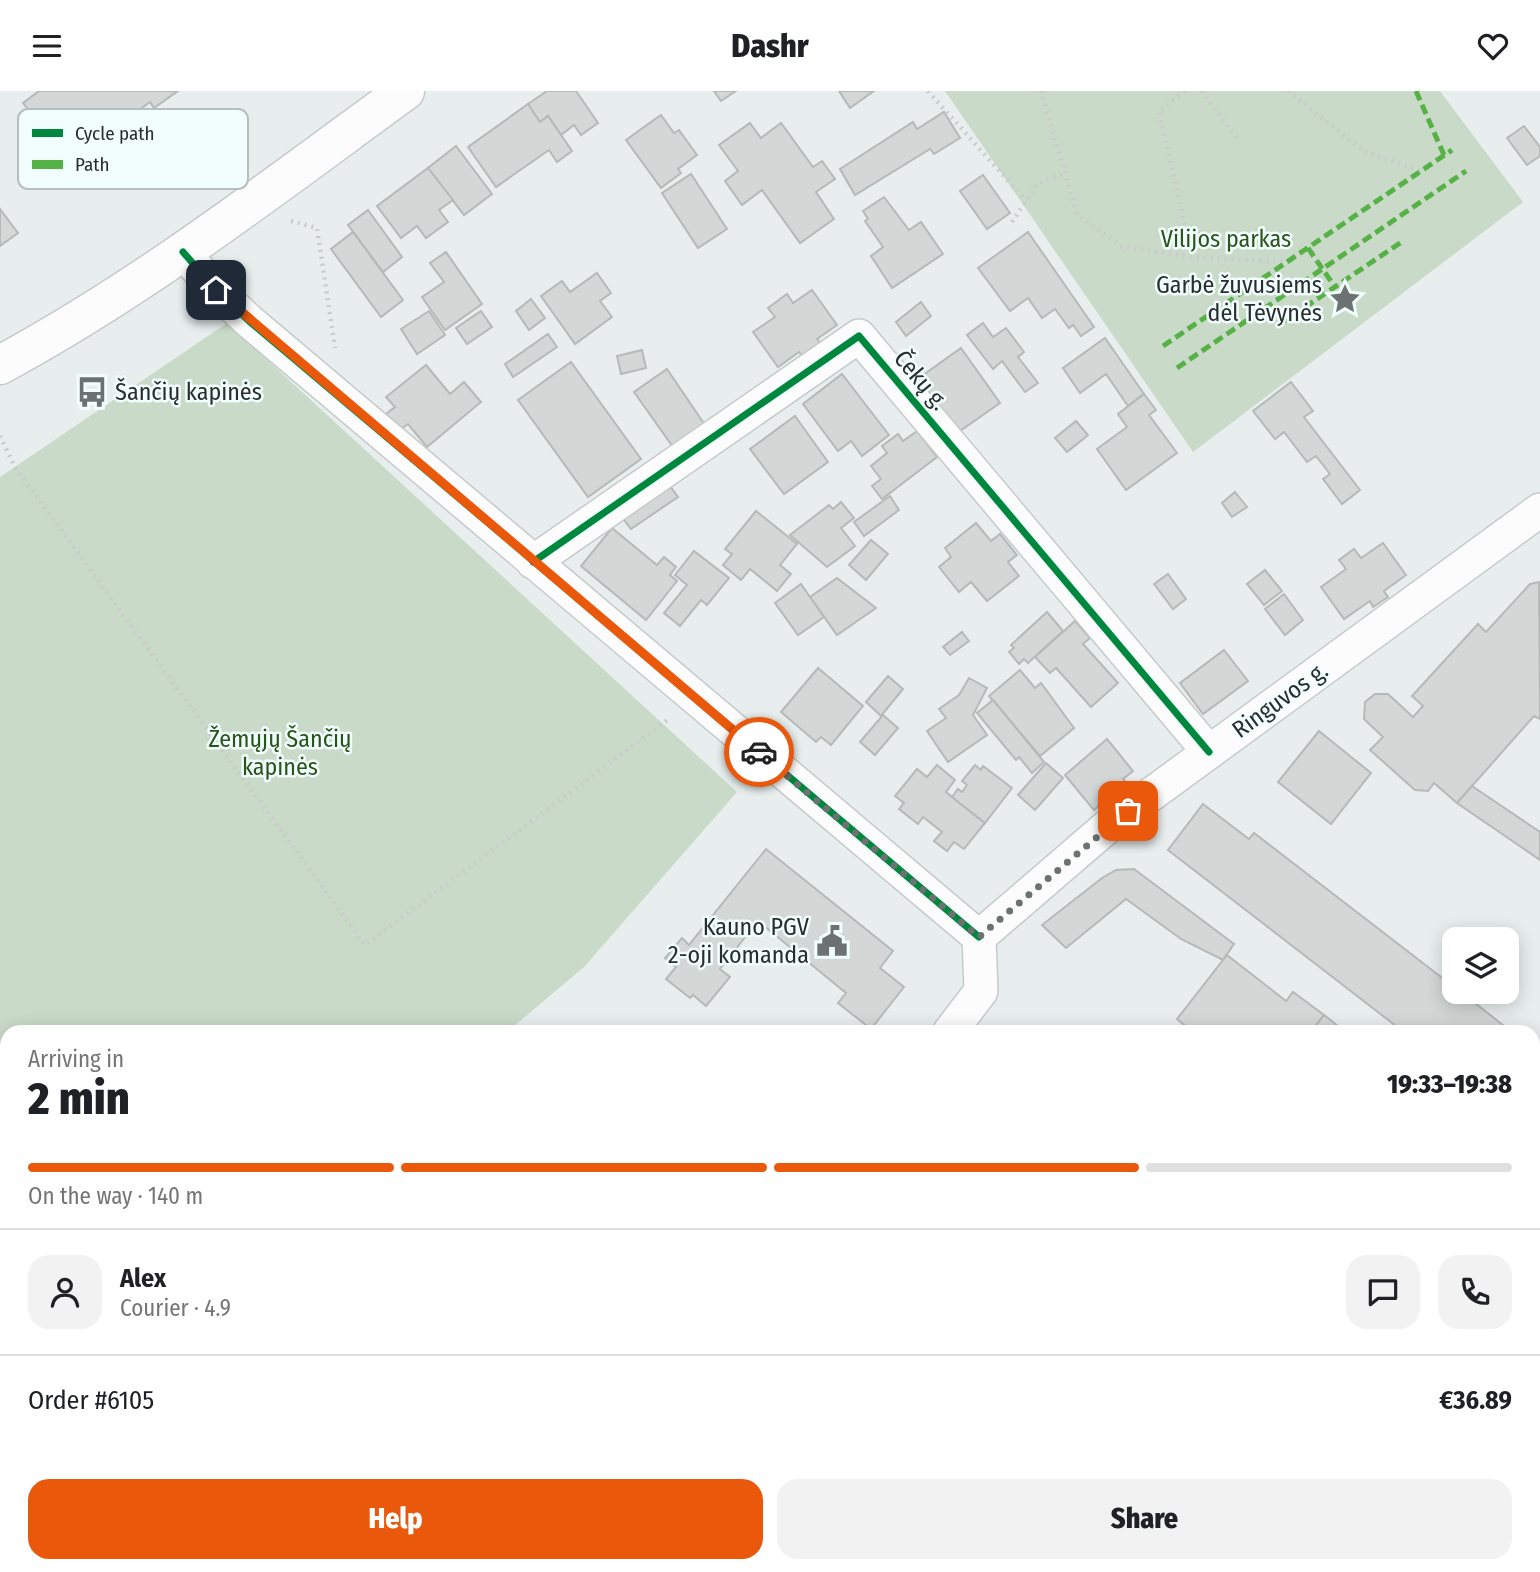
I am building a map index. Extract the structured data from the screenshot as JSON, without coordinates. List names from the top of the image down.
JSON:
{
  "streets": {
    "street": ["Čekų g.", "Ringuvos g."]
  },
  "crossings": [
    ["Čekų g.", "Ringuvos g."]
  ],
  "parks": ["Vilijos parkas", "Žemųjų Šančių kapinės"],
  "places": {
    "place": ["Garbė žuvusiems dėl Tėvynės"],
    "bus stop": ["Šančių kapinės"],
    "public building": ["Kauno PGV 2-oji komanda"]
  },
  "legend": ["Cycle path", "Path"],
  "page": {
    "header": "Dashr",
    "heading": ["2 min", "Arriving in", "19:33–19:38"],
    "panel": [
      "Alex",
      "Courier · 4.9",
      "Order #6105",
      "€36.89"
    ],
    "bar": "On the way · 140 m",
    "buttons": ["Help", "Share"]
  }
}
